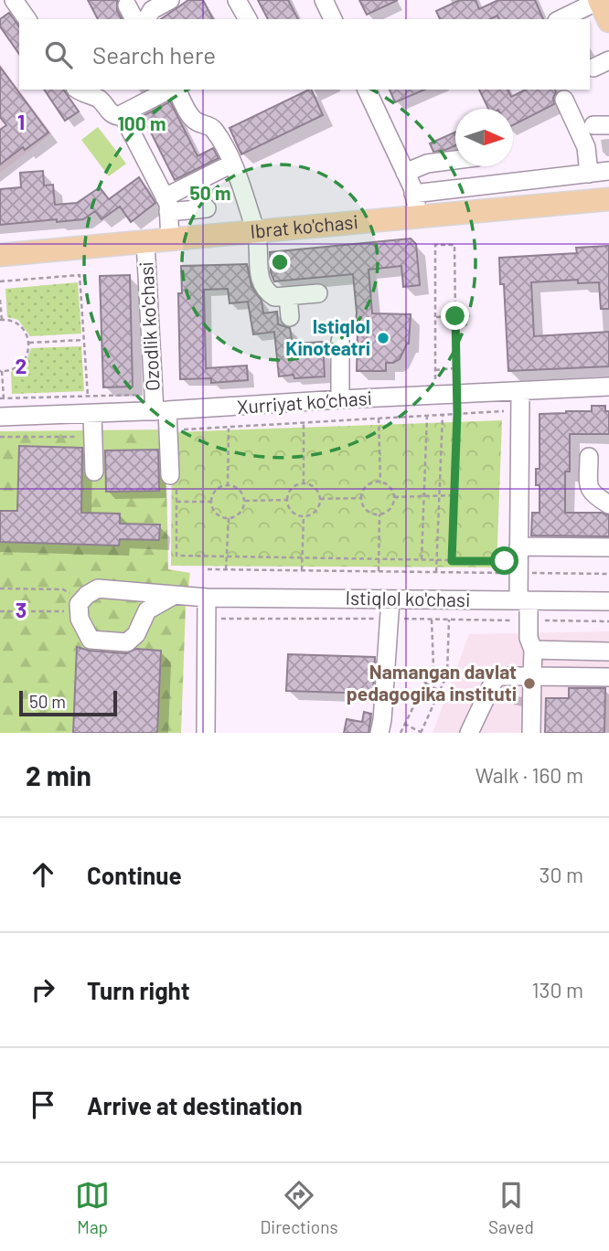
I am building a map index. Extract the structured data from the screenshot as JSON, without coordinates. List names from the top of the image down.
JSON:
{
  "streets": {
    "main road": ["Ibrat ko'chasi"],
    "street": ["Ozodlik ko'chasi", "Xurriyat ko‘chasi", "Istiqlol ko'chasi"]
  },
  "crossings": [
    ["Ibrat ko'chasi", "Ozodlik ko'chasi"],
    ["Ozodlik ko'chasi", "Xurriyat ko‘chasi"]
  ],
  "places": ["Istiqlol Kinoteatri", "Namangan davlat pedagogika instituti"],
  "scale_bar": "50 m",
  "north": "right",
  "page": {
    "search": "Search here",
    "scale": "50 m",
    "heading": ["2 min", "Walk · 160 m"],
    "list": [
      ["Continue", "30 m"],
      ["Turn right", "130 m"],
      "Arrive at destination"
    ],
    "nav": ["Map", "Directions", "Saved"]
  },
  "grid": {
    "rows": ["1", "2", "3"]
  },
  "rings": ["100 m", "50 m"]
}
